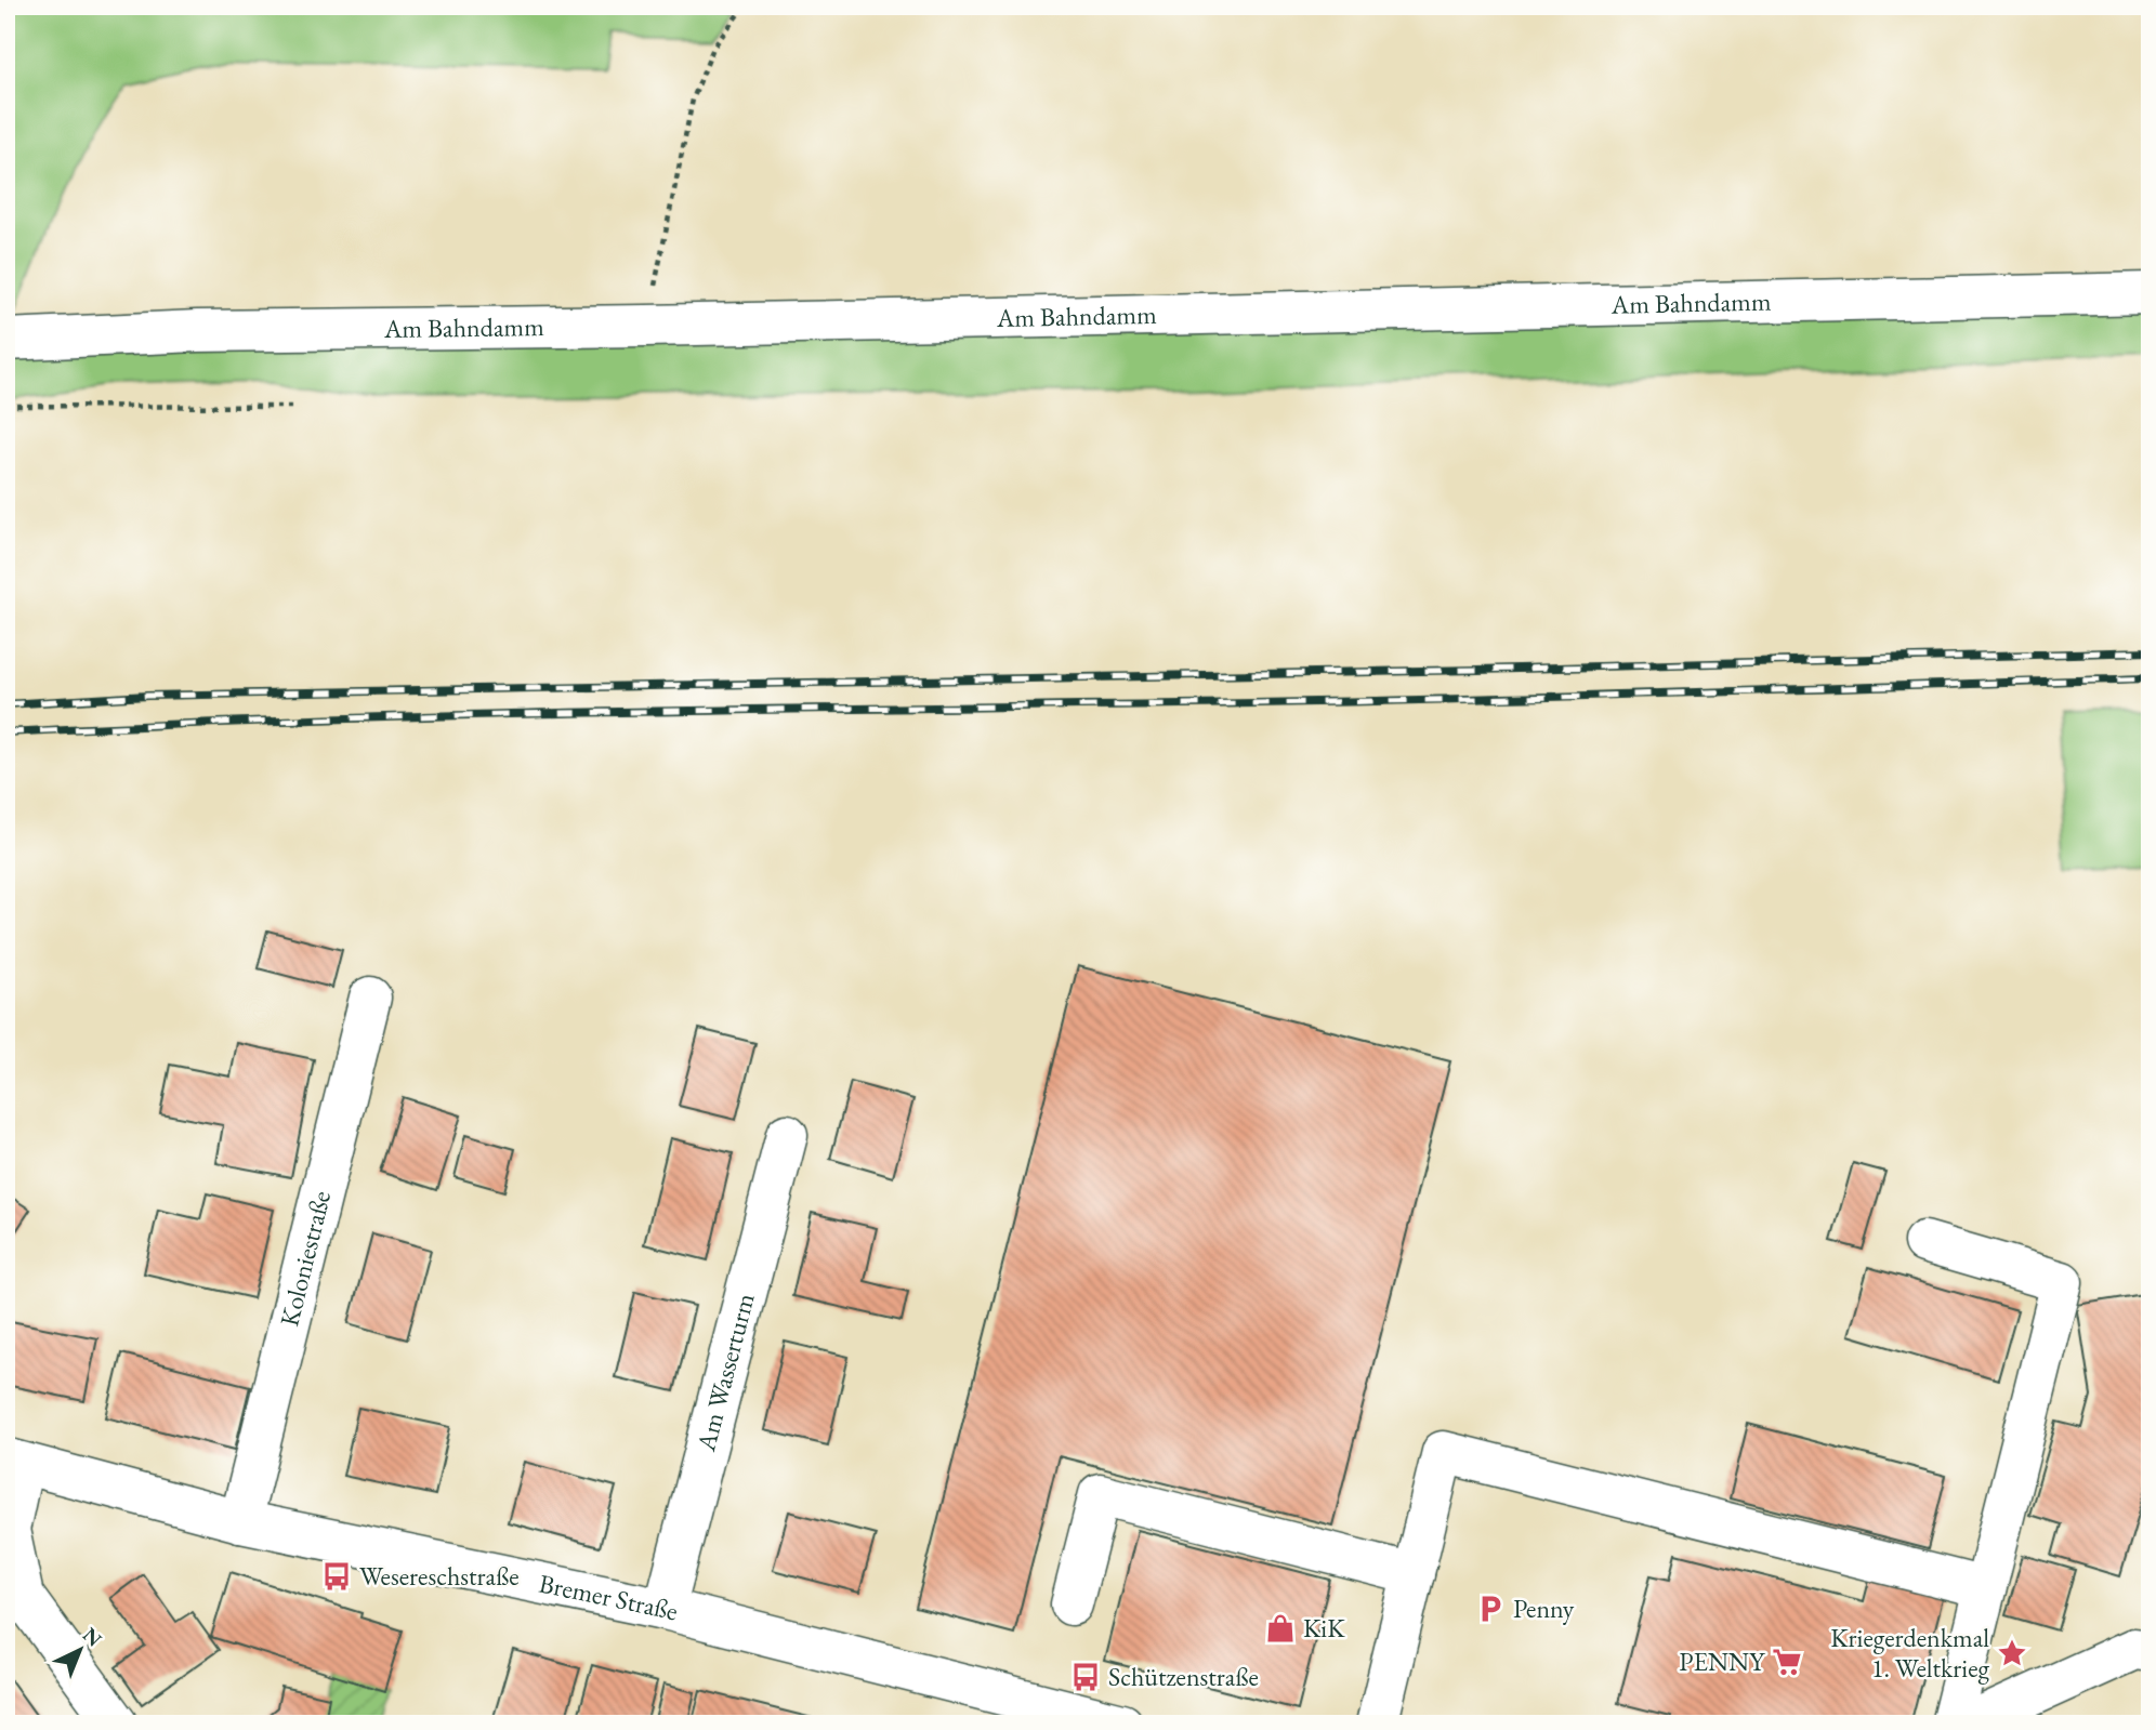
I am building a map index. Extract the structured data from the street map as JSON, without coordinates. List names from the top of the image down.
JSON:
{
  "streets": {
    "street": [
      "Am Bahndamm",
      "Koloniestraße",
      "Am Wasserturm",
      "Bremer Straße"
    ]
  },
  "crossings": [
    ["Koloniestraße", "Bremer Straße"],
    ["Am Wasserturm", "Bremer Straße"]
  ],
  "places": {
    "bus stop": ["Wesereschstraße", "Schützenstraße"],
    "parking": ["Penny"],
    "shop": ["KiK"],
    "place": ["Kriegerdenkmal 1. Weltkrieg"],
    "supermarket": ["PENNY"]
  },
  "north": "top right"
}
